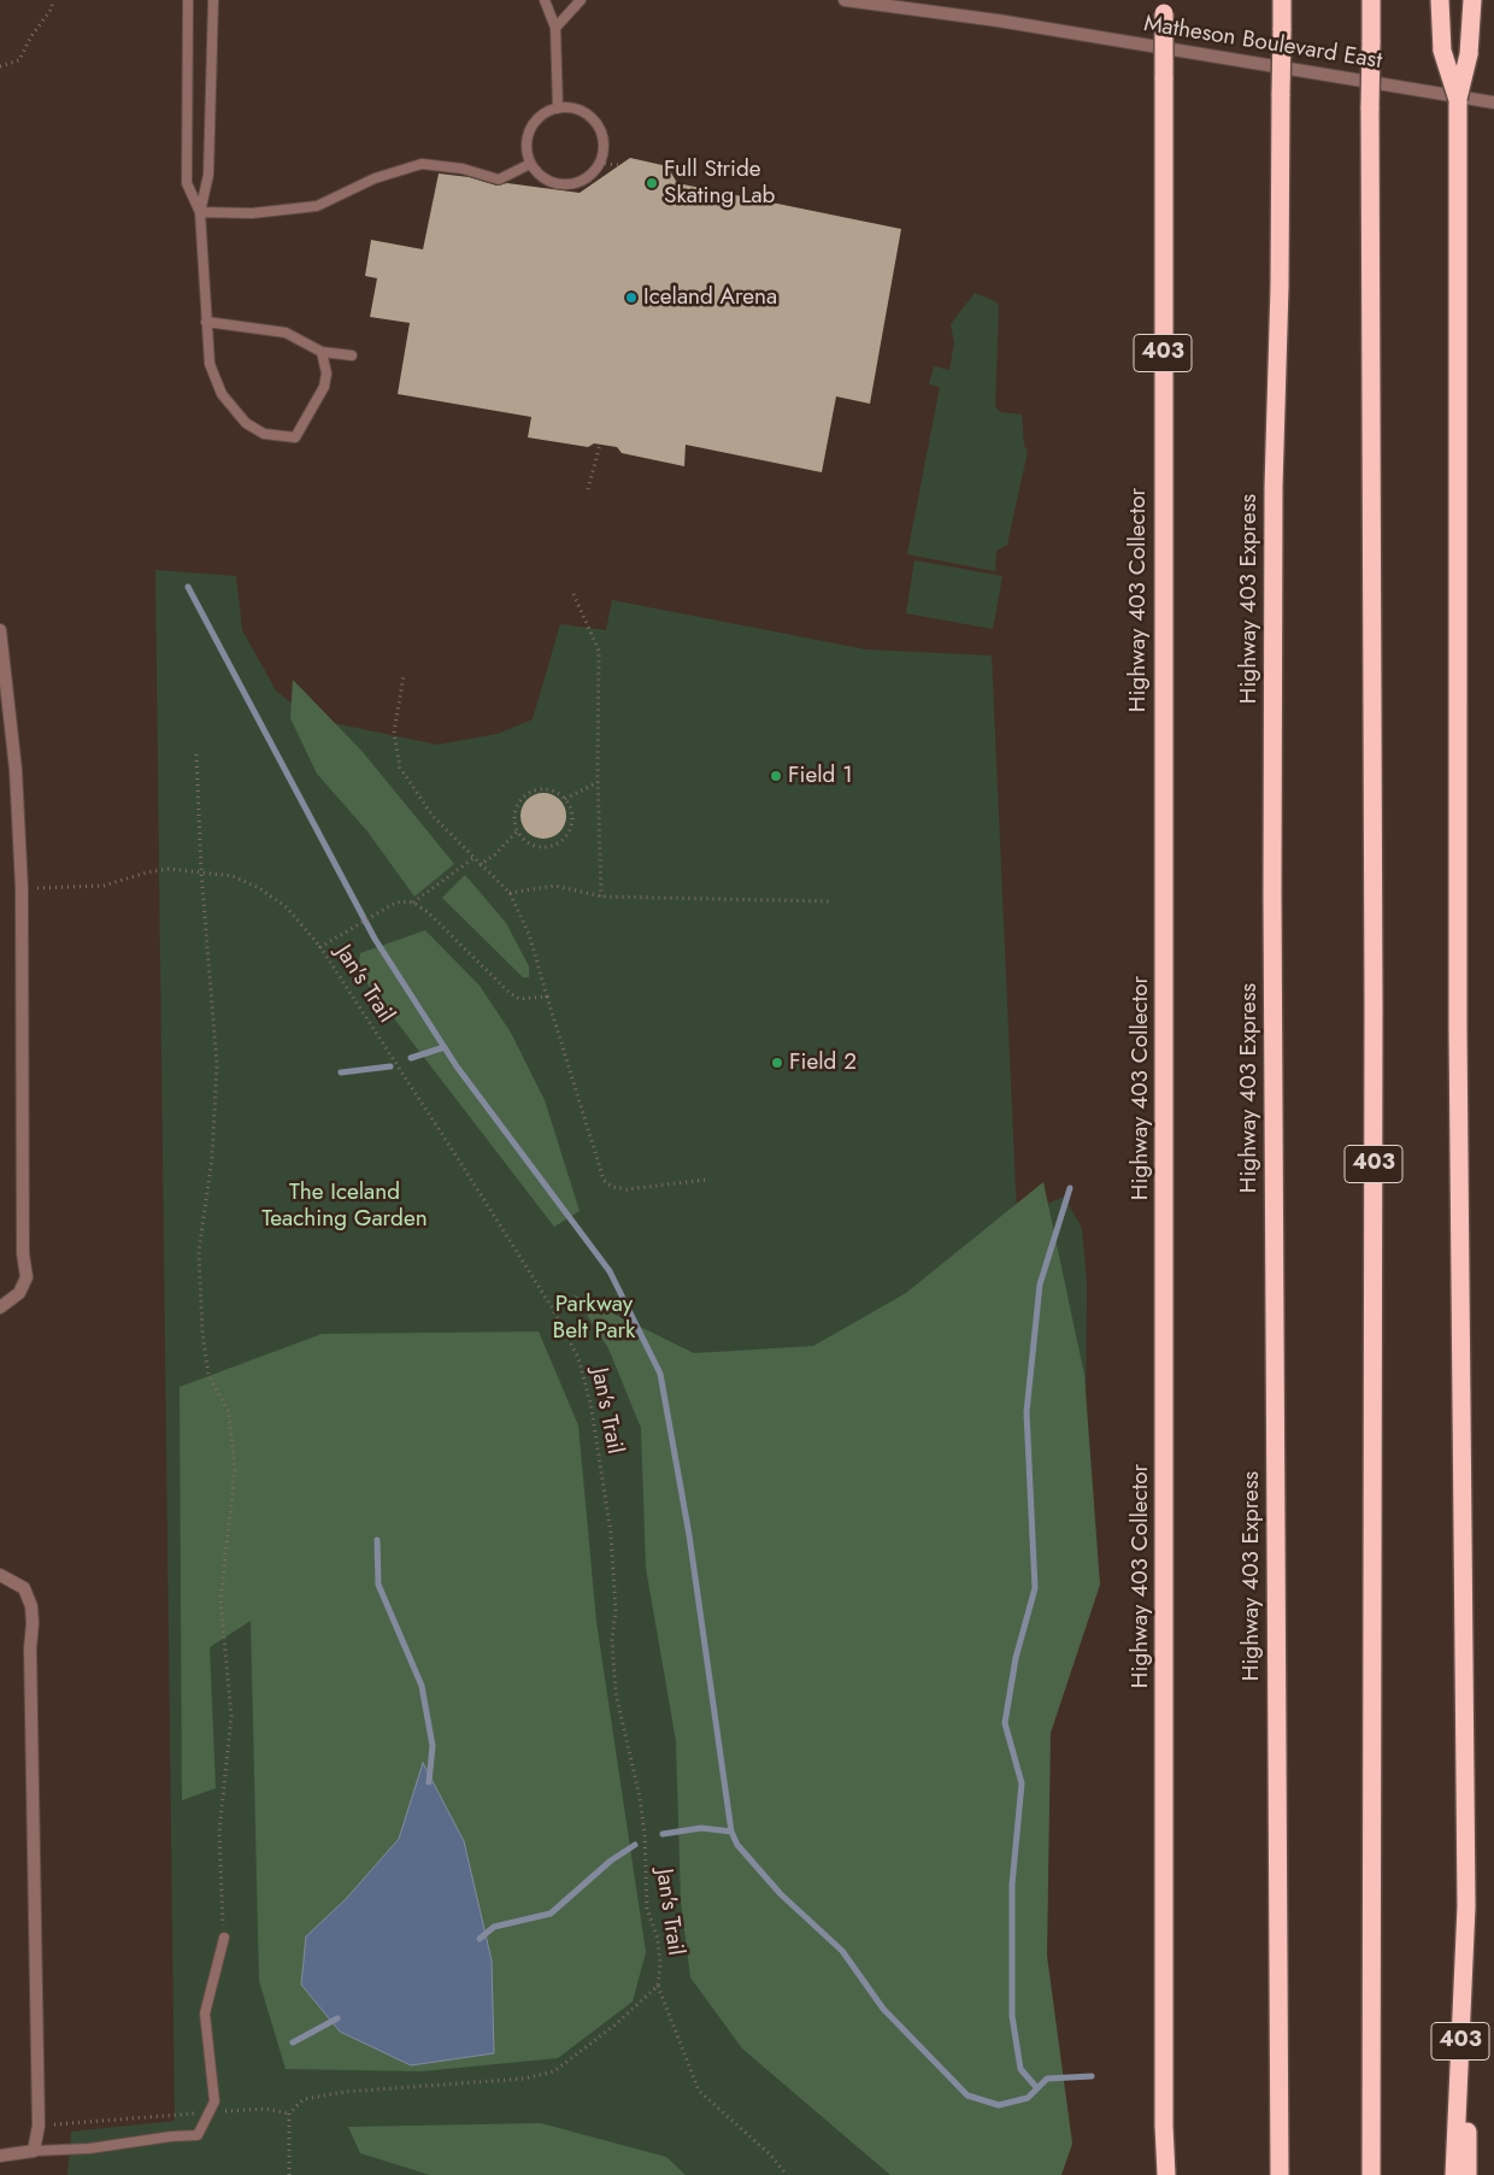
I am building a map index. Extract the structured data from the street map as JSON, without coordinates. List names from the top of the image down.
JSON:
{
  "streets": {
    "highway": ["403", "Highway 403 Express", "Highway 403 Collector"],
    "street": ["Matheson Boulevard East"],
    "path": ["Jan's Trail"]
  },
  "parks": ["The Iceland Teaching Garden", "Parkway Belt Park"],
  "places": [
    "Full Stride Skating Lab",
    "Iceland Arena",
    "Field 1",
    "Field 2"
  ]
}
